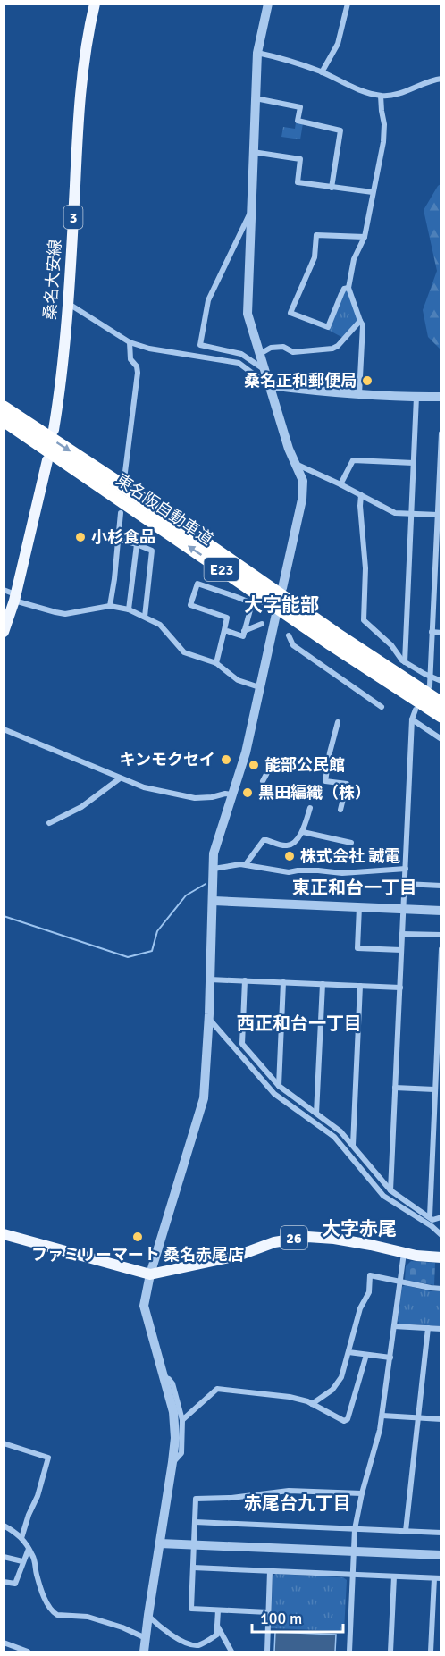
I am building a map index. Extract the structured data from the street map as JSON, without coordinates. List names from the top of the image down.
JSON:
{
  "streets": {
    "highway": ["東名阪自動車道", "E23"],
    "main road": ["3", "桑名大安線", "26"]
  },
  "districts": [
    "大字能部",
    "東正和台一丁目",
    "西正和台一丁目",
    "大字赤尾",
    "赤尾台九丁目"
  ],
  "places": [
    "桑名正和郵便局",
    "小杉食品",
    "キンモクセイ",
    "能部公民館",
    "黒田編織（株）",
    "株式会社 誠電",
    "ファミリーマート 桑名赤尾店"
  ],
  "scale_bar": "100 m"
}
